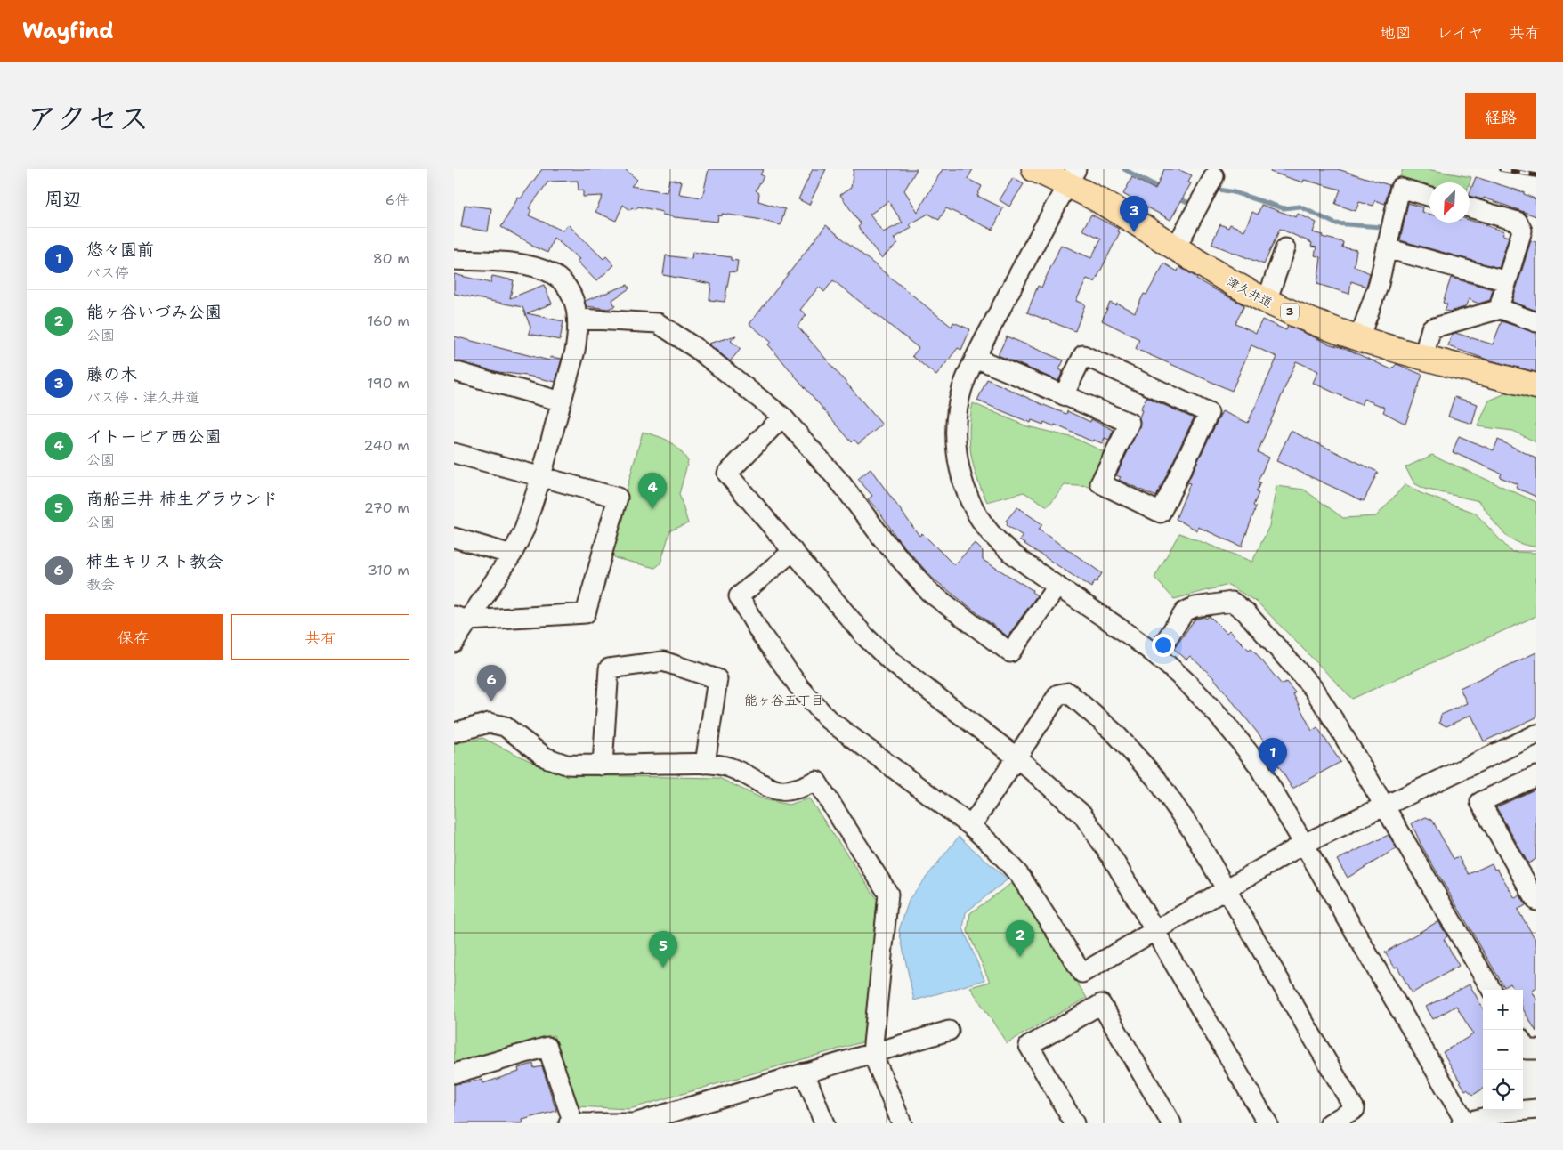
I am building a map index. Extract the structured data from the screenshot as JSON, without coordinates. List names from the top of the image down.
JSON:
{
  "streets": {
    "main road": ["津久井道", "3"]
  },
  "districts": ["能ヶ谷五丁目"],
  "north": "bottom left",
  "page": {
    "header": "Wayfind",
    "nav": ["地図", "レイヤ", "共有"],
    "title": "アクセス",
    "buttons": [
      "経路",
      ["保存", "共有"]
    ],
    "heading": ["周辺", "6件"],
    "pins": [
      "3",
      "4",
      "6",
      "1",
      "2",
      "5"
    ],
    "list": [
      {
        "mark": "1",
        "name": "悠々園前",
        "note": "バス停",
        "value": "80 m"
      },
      {
        "mark": "2",
        "name": "能ヶ谷いづみ公園",
        "note": "公園",
        "value": "160 m"
      },
      {
        "mark": "3",
        "name": "藤の木",
        "note": "バス停 · 津久井道",
        "value": "190 m"
      },
      {
        "mark": "4",
        "name": "イトーピア西公園",
        "note": "公園",
        "value": "240 m"
      },
      {
        "mark": "5",
        "name": "商船三井 柿生グラウンド",
        "note": "公園",
        "value": "270 m"
      },
      {
        "mark": "6",
        "name": "柿生キリスト教会",
        "note": "教会",
        "value": "310 m"
      }
    ],
    "map_buttons": ["+", "−"]
  }
}
